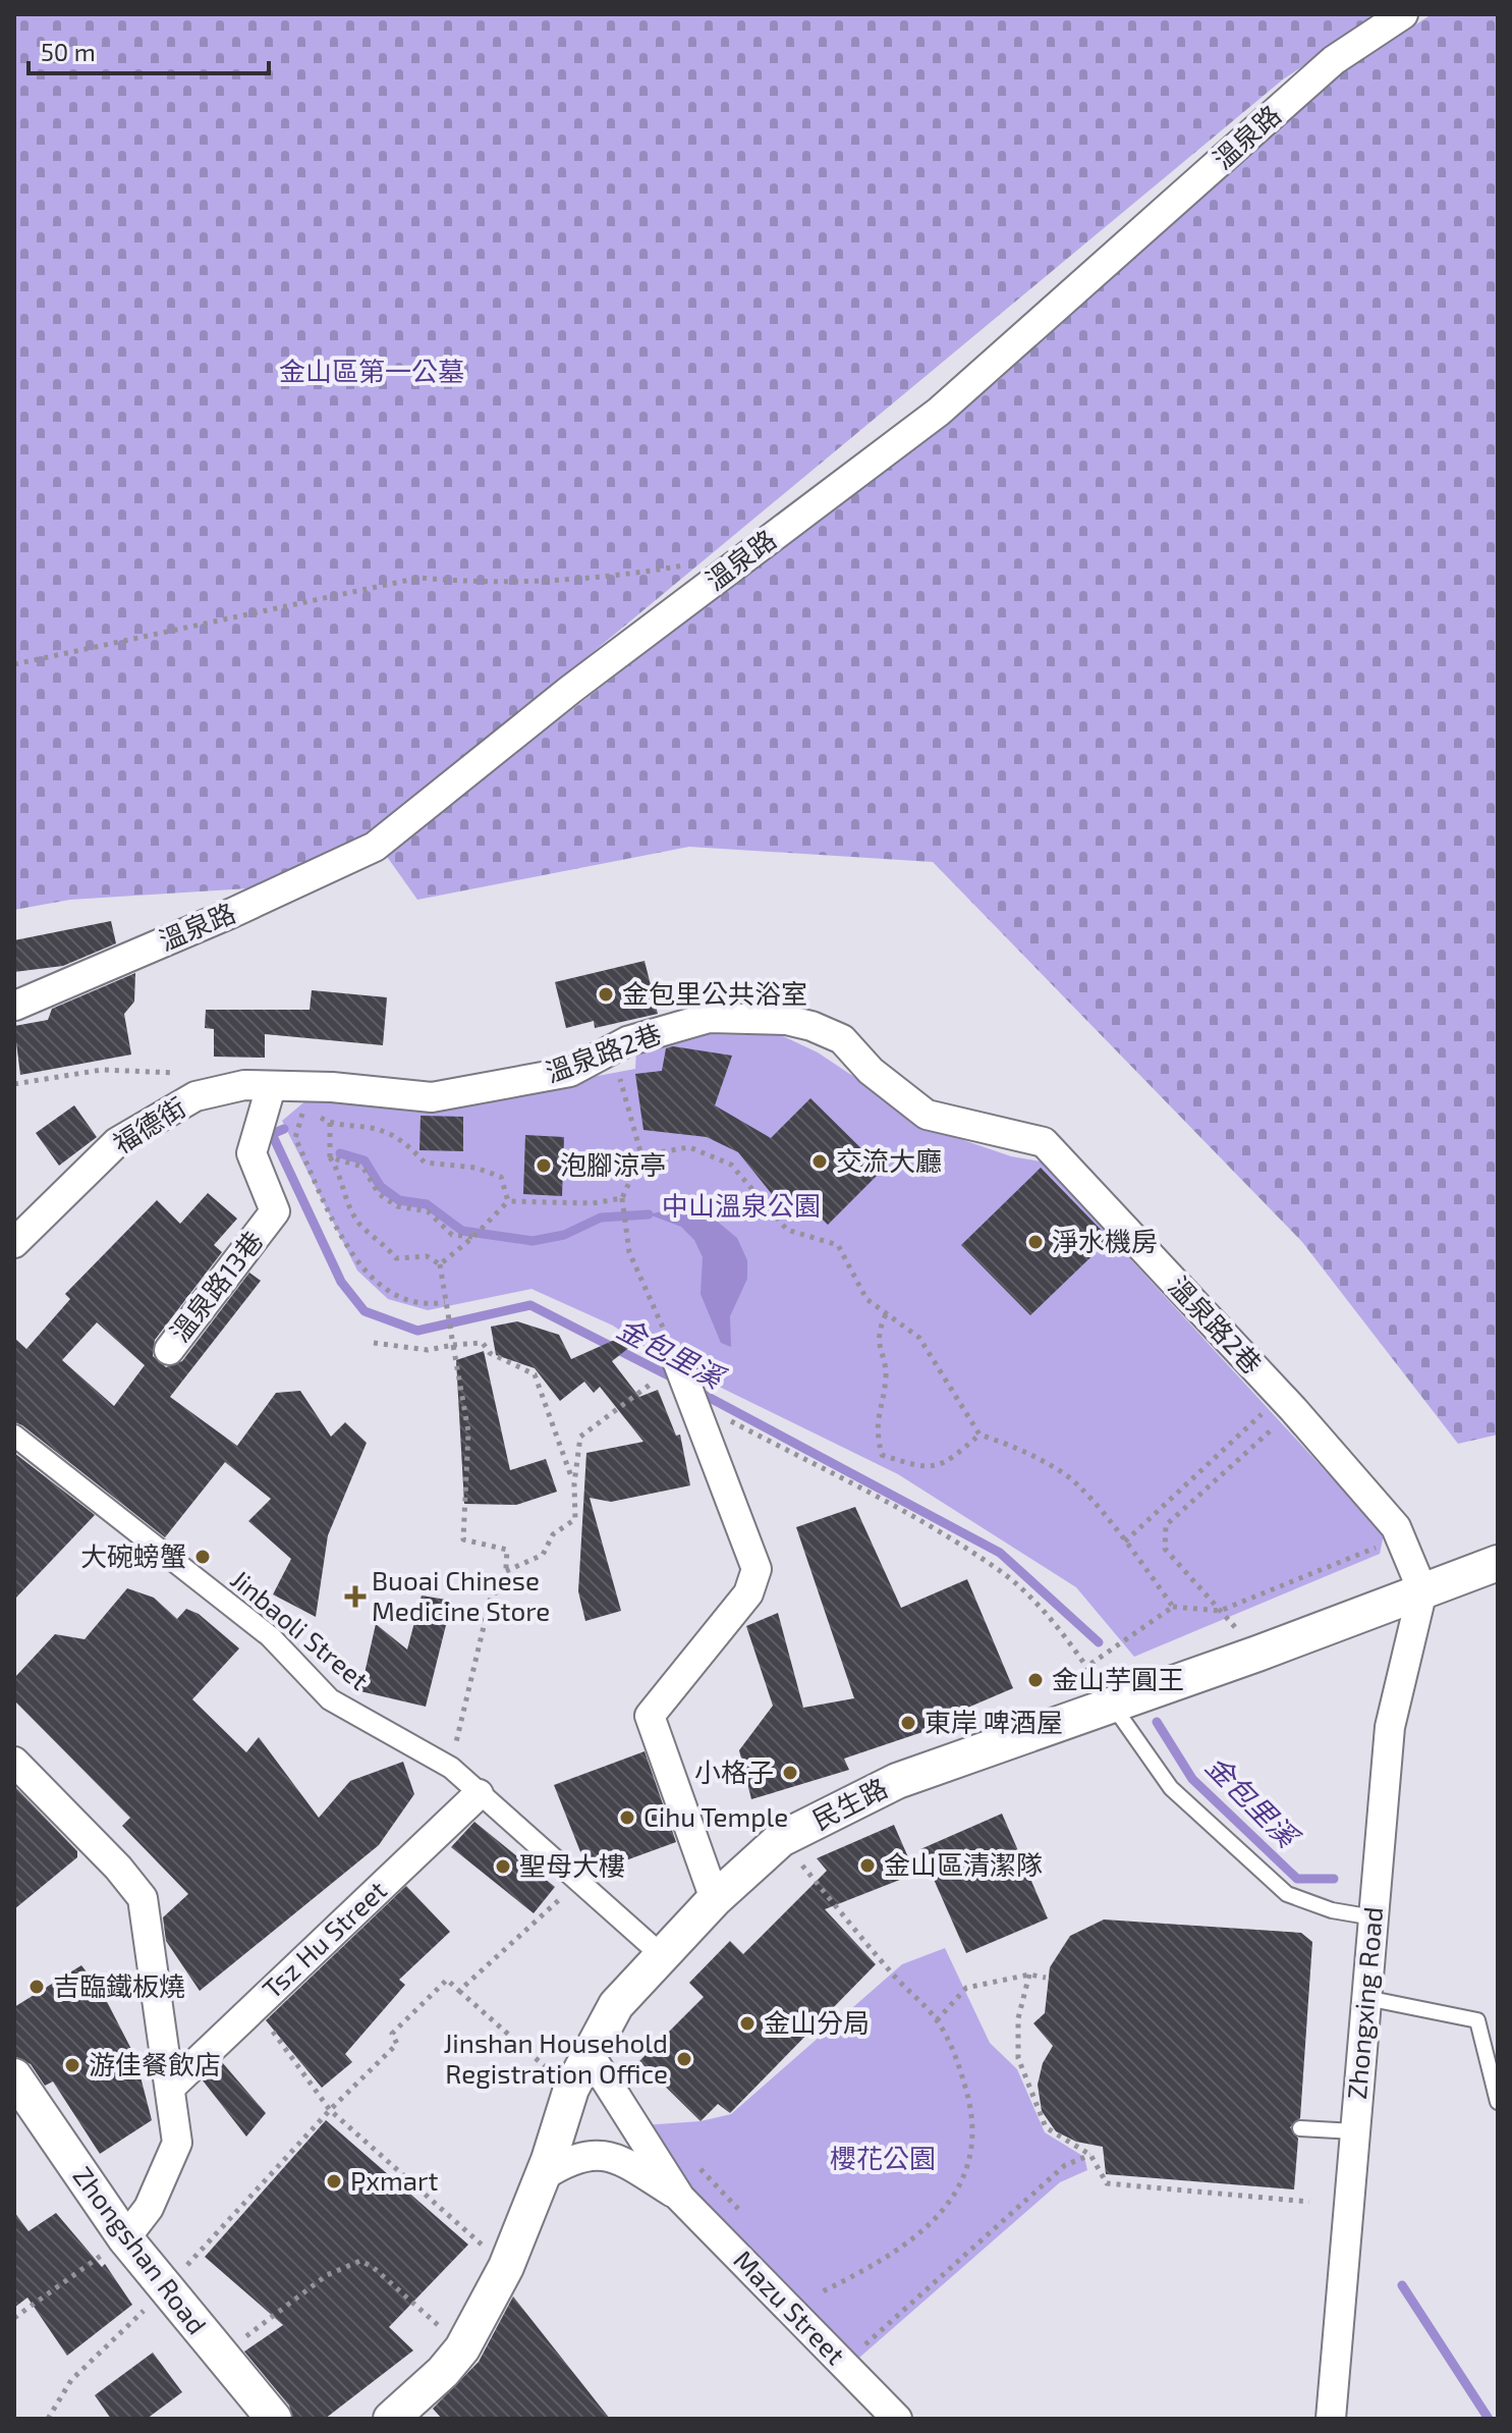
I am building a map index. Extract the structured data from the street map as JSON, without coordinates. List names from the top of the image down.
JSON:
{
  "streets": {
    "street": [
      "溫泉路",
      "溫泉路2巷",
      "福德街",
      "溫泉路13巷",
      "Jinbaoli Street",
      "民生路",
      "Tsz Hu Street",
      "Zhongxing Road",
      "Zhongshan Road",
      "Mazu Street"
    ]
  },
  "crossings": [
    ["溫泉路2巷", "福德街"],
    ["溫泉路2巷", "溫泉路13巷"],
    ["溫泉路2巷", "民生路"],
    ["溫泉路2巷", "Zhongxing Road"],
    ["福德街", "溫泉路13巷"],
    ["Jinbaoli Street", "民生路"],
    ["Jinbaoli Street", "Tsz Hu Street"],
    ["民生路", "Zhongxing Road"],
    ["民生路", "Mazu Street"]
  ],
  "water": ["金包里溪"],
  "parks": ["金山區第一公墓", "中山溫泉公園", "櫻花公園"],
  "places": {
    "other": [
      "金包里公共浴室",
      "交流大廳",
      "泡腳涼亭",
      "淨水機房",
      "大碗螃蟹",
      "金山芋圓王",
      "東岸 啤酒屋",
      "小格子",
      "Cihu Temple",
      "金山區清潔隊",
      "聖母大樓",
      "吉臨鐵板燒",
      "金山分局",
      "Jinshan Household Registration Office",
      "游佳餐飲店",
      "Pxmart"
    ],
    "health": ["Buoai Chinese Medicine Store"]
  },
  "scale_bar": "50 m"
}
